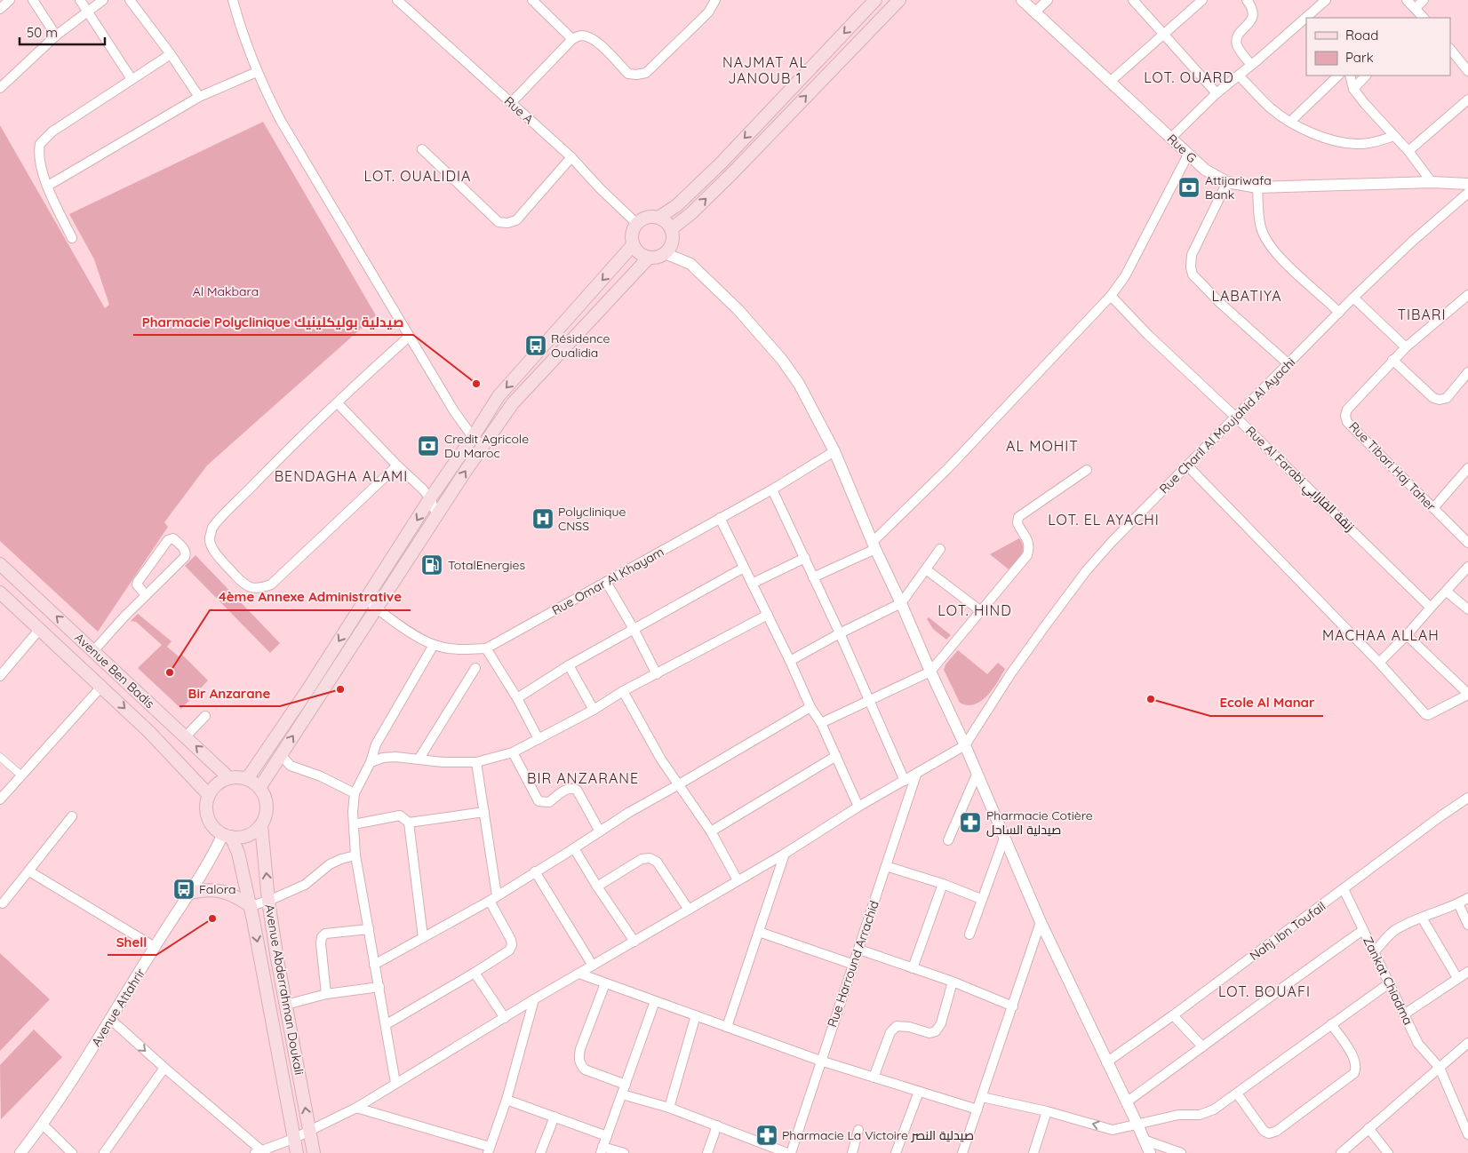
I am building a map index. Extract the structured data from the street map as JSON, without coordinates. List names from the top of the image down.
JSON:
{
  "streets": {
    "main road": ["Avenue Ben Badis", "Avenue Abderrahman Doukali"],
    "street": [
      "Rue A",
      "Rue G",
      "Rue Charil Al Moujahid Al Ayachi",
      "Rue Tibari Haj Taher",
      "Rue Al Farabi زنقة الفارابي",
      "Rue Omar Al Khayam",
      "Nahj Ibn Toufail",
      "Rue Harround Arrachid",
      "Zankat Chiadma",
      "Avenue Attahrir"
    ]
  },
  "crossings": [
    ["Rue Charil Al Moujahid Al Ayachi", "Rue Al Farabi زنقة الفارابي"],
    ["Avenue Ben Badis", "Avenue Abderrahman Doukali"],
    ["Avenue Ben Badis", "Avenue Attahrir"],
    ["Nahj Ibn Toufail", "Zankat Chiadma"],
    ["Avenue Abderrahman Doukali", "Avenue Attahrir"]
  ],
  "districts": [
    "NAJMAT AL JANOUB 1",
    "LOT. OUARD",
    "LOT. OUALIDIA",
    "LABATIYA",
    "TIBARI",
    "AL MOHIT",
    "BENDAGHA ALAMI",
    "LOT. EL AYACHI",
    "LOT. HIND",
    "MACHAA ALLAH",
    "BIR ANZARANE",
    "LOT. BOUAFI"
  ],
  "parks": ["Al Makbara"],
  "places": {
    "bank": ["Attijariwafa Bank", "Credit Agricole Du Maroc"],
    "bus stop": ["Résidence Oualidia", "Falora"],
    "other": [
      "Pharmacie Polyclinique صيدلية بوليكلينيك",
      "4ème Annexe Administrative",
      "Bir Anzarane",
      "Ecole Al Manar",
      "Shell"
    ],
    "hospital": ["Polyclinique CNSS"],
    "fuel station": ["TotalEnergies"],
    "pharmacy": ["Pharmacie Cotière صيدلية الساحل", "Pharmacie La Victoire صيدلية النصر"]
  },
  "legend": ["Road", "Park"],
  "scale_bar": "50 m"
}
